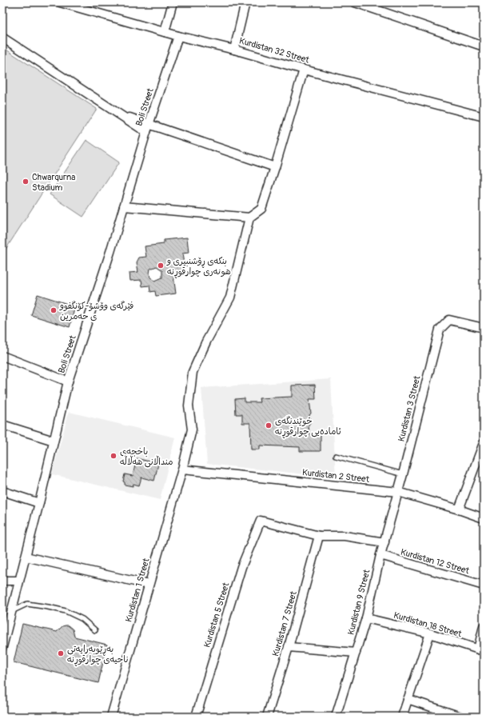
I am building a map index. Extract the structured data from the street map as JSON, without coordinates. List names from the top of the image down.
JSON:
{
  "streets": {
    "street": [
      "Kurdistan 32 Street",
      "Boli Street",
      "Kurdistan 3 Street",
      "Kurdistan 2 Street",
      "Kurdistan 12 Street",
      "Kurdistan 1 Street",
      "Kurdistan 9 Street",
      "Kurdistan 5 Street",
      "Kurdistan 7 Street",
      "Kurdistan 18 Street"
    ]
  },
  "crossings": [
    ["Kurdistan 32 Street", "Boli Street"],
    ["Kurdistan 3 Street", "Kurdistan 2 Street"],
    ["Kurdistan 3 Street", "Kurdistan 9 Street"],
    ["Kurdistan 2 Street", "Kurdistan 1 Street"],
    ["Kurdistan 2 Street", "Kurdistan 9 Street"],
    ["Kurdistan 12 Street", "Kurdistan 9 Street"],
    ["Kurdistan 9 Street", "Kurdistan 18 Street"],
    ["Kurdistan 5 Street", "Kurdistan 7 Street"]
  ],
  "places": [
    "Chwarqurna Stadium",
    "بنکەی ڕۆشنبیری و هونەری چوارقوڕنە",
    "فێرگەی وۆشۆ-کۆنگفوو ی حەمرین",
    "خوێندنگەی ئامادەیی چوارقوڕنە",
    "باخچەی منداڵانی هەڵاڵە",
    "بەڕێوبەرایەتی ناحیەی چوارقوڕنە"
  ]
}
